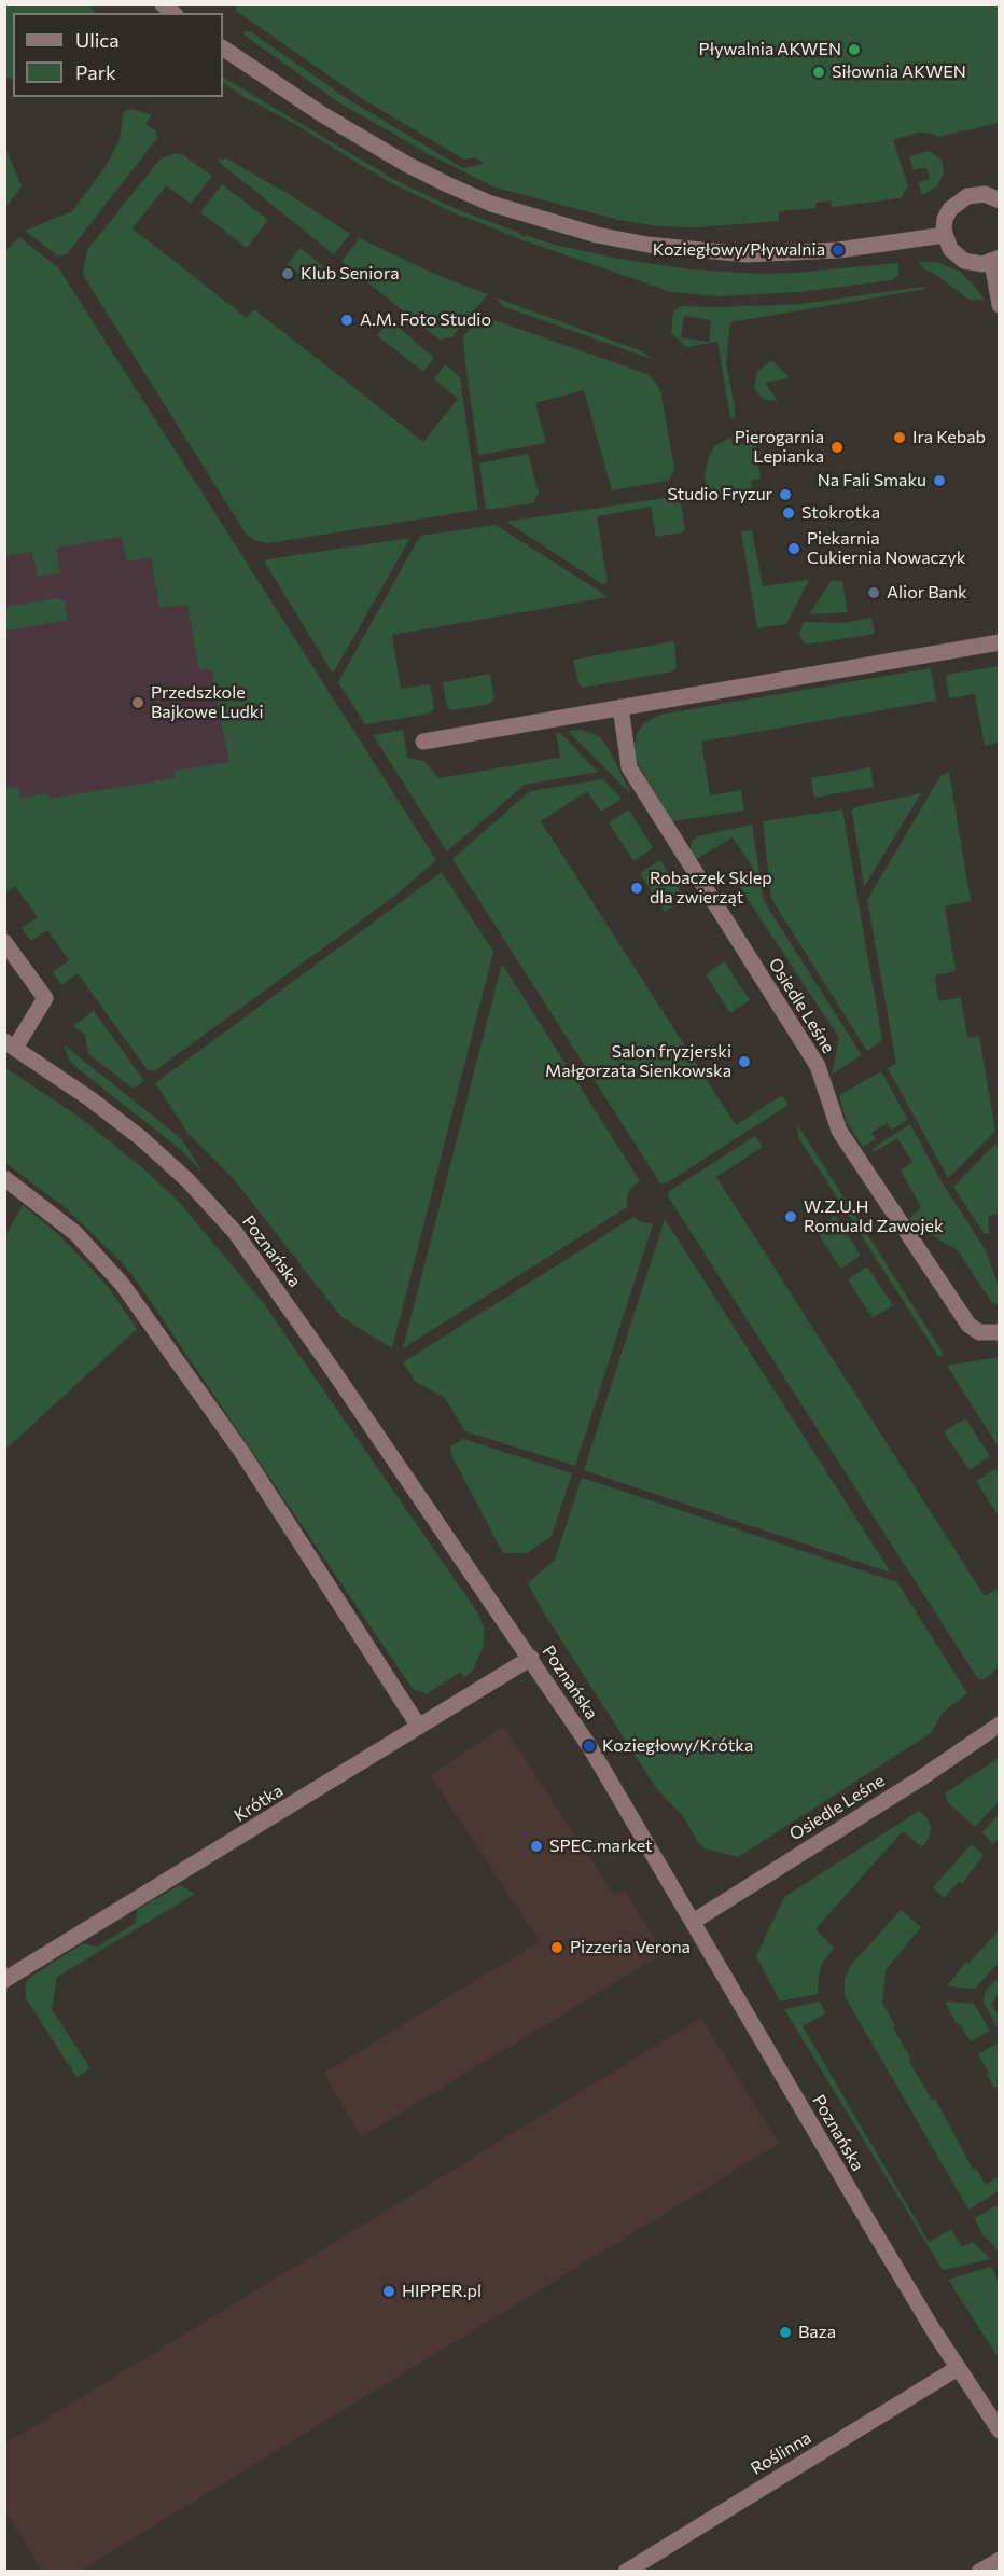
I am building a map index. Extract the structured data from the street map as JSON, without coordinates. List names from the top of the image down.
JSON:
{
  "streets": {
    "street": [
      "Osiedle Leśne",
      "Poznańska",
      "Krótka",
      "Roślinna"
    ]
  },
  "crossings": [
    ["Osiedle Leśne", "Poznańska"],
    ["Poznańska", "Krótka"],
    ["Poznańska", "Roślinna"]
  ],
  "places": [
    "Pływalnia AKWEN",
    "Siłownia AKWEN",
    "Koziegłowy/Pływalnia",
    "Klub Seniora",
    "A.M. Foto Studio",
    "Ira Kebab",
    "Pierogarnia Lepianka",
    "Na Fali Smaku",
    "Studio Fryzur",
    "Stokrotka",
    "Piekarnia Cukiernia Nowaczyk",
    "Alior Bank",
    "Przedszkole Bajkowe Ludki",
    "Robaczek Sklep dla zwierząt",
    "Salon fryzjerski Małgorzata Sienkowska",
    "W.Z.U.H Romuald Zawojek",
    "Koziegłowy/Krótka",
    "SPEC.market",
    "Pizzeria Verona",
    "HIPPER.pl",
    "Baza"
  ],
  "legend": ["Ulica", "Park"]
}
